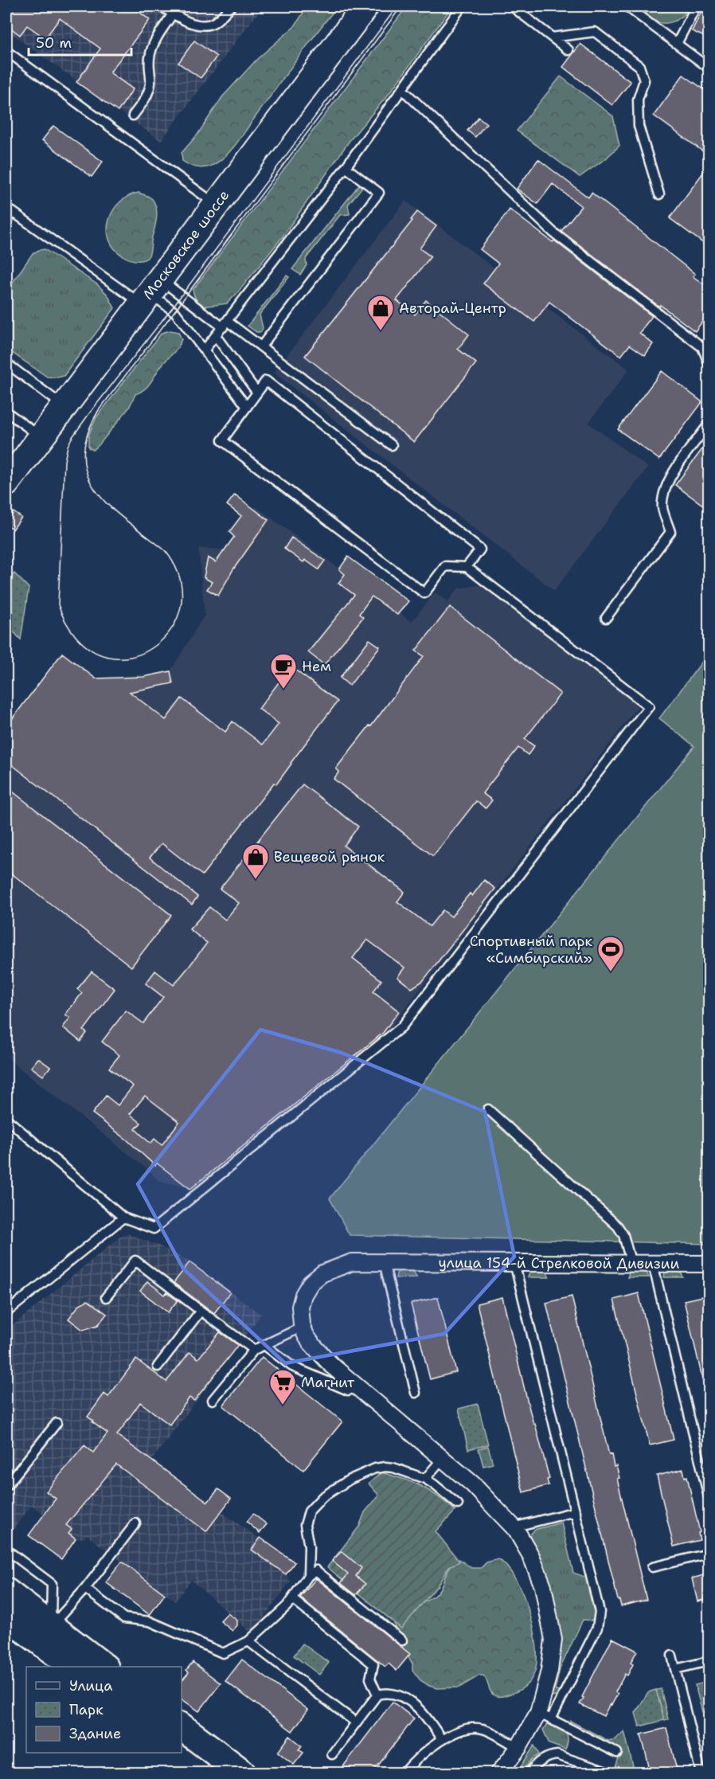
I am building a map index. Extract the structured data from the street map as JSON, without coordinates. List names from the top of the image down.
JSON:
{
  "streets": {
    "main road": ["Московское шоссе"],
    "street": ["улица 154-й Стрелковой Дивизии"]
  },
  "places": {
    "shop": ["Авторай-Центр", "Вещевой рынок"],
    "cafe": ["Нем"],
    "sports": ["Спортивный парк «Симбирский»"],
    "supermarket": ["Магнит"]
  },
  "legend": ["Улица", "Парк", "Здание"],
  "scale_bar": "50 m"
}
